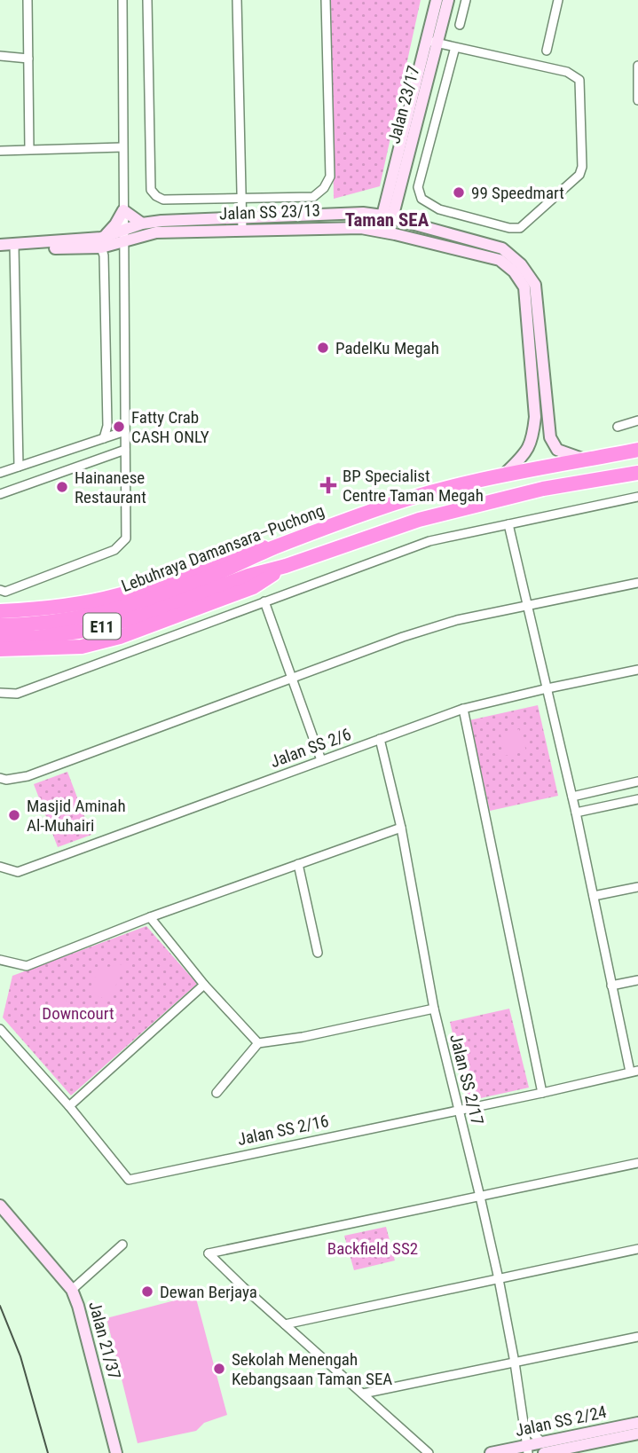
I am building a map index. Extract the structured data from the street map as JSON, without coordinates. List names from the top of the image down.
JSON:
{
  "streets": {
    "highway": ["Lebuhraya Damansara–Puchong", "E11"],
    "street": [
      "Jalan 23/17",
      "Jalan SS 23/13",
      "Jalan SS 2/6",
      "Jalan SS 2/17",
      "Jalan SS 2/16",
      "Jalan 21/37",
      "Jalan SS 2/24"
    ]
  },
  "crossings": [
    ["Jalan 23/17", "Jalan SS 23/13"],
    ["Jalan SS 23/13", "Lebuhraya Damansara–Puchong"],
    ["Jalan SS 2/6", "Jalan SS 2/17"],
    ["Jalan SS 2/17", "Jalan SS 2/16"],
    ["Jalan SS 2/17", "Jalan SS 2/24"]
  ],
  "districts": ["Taman SEA"],
  "parks": ["Downcourt", "Backfield SS2"],
  "places": {
    "other": [
      "99 Speedmart",
      "PadelKu Megah",
      "Fatty Crab CASH ONLY",
      "Hainanese Restaurant",
      "Masjid Aminah Al-Muhairi",
      "Dewan Berjaya",
      "Sekolah Menengah Kebangsaan Taman SEA"
    ],
    "health": ["BP Specialist Centre Taman Megah"]
  }
}
